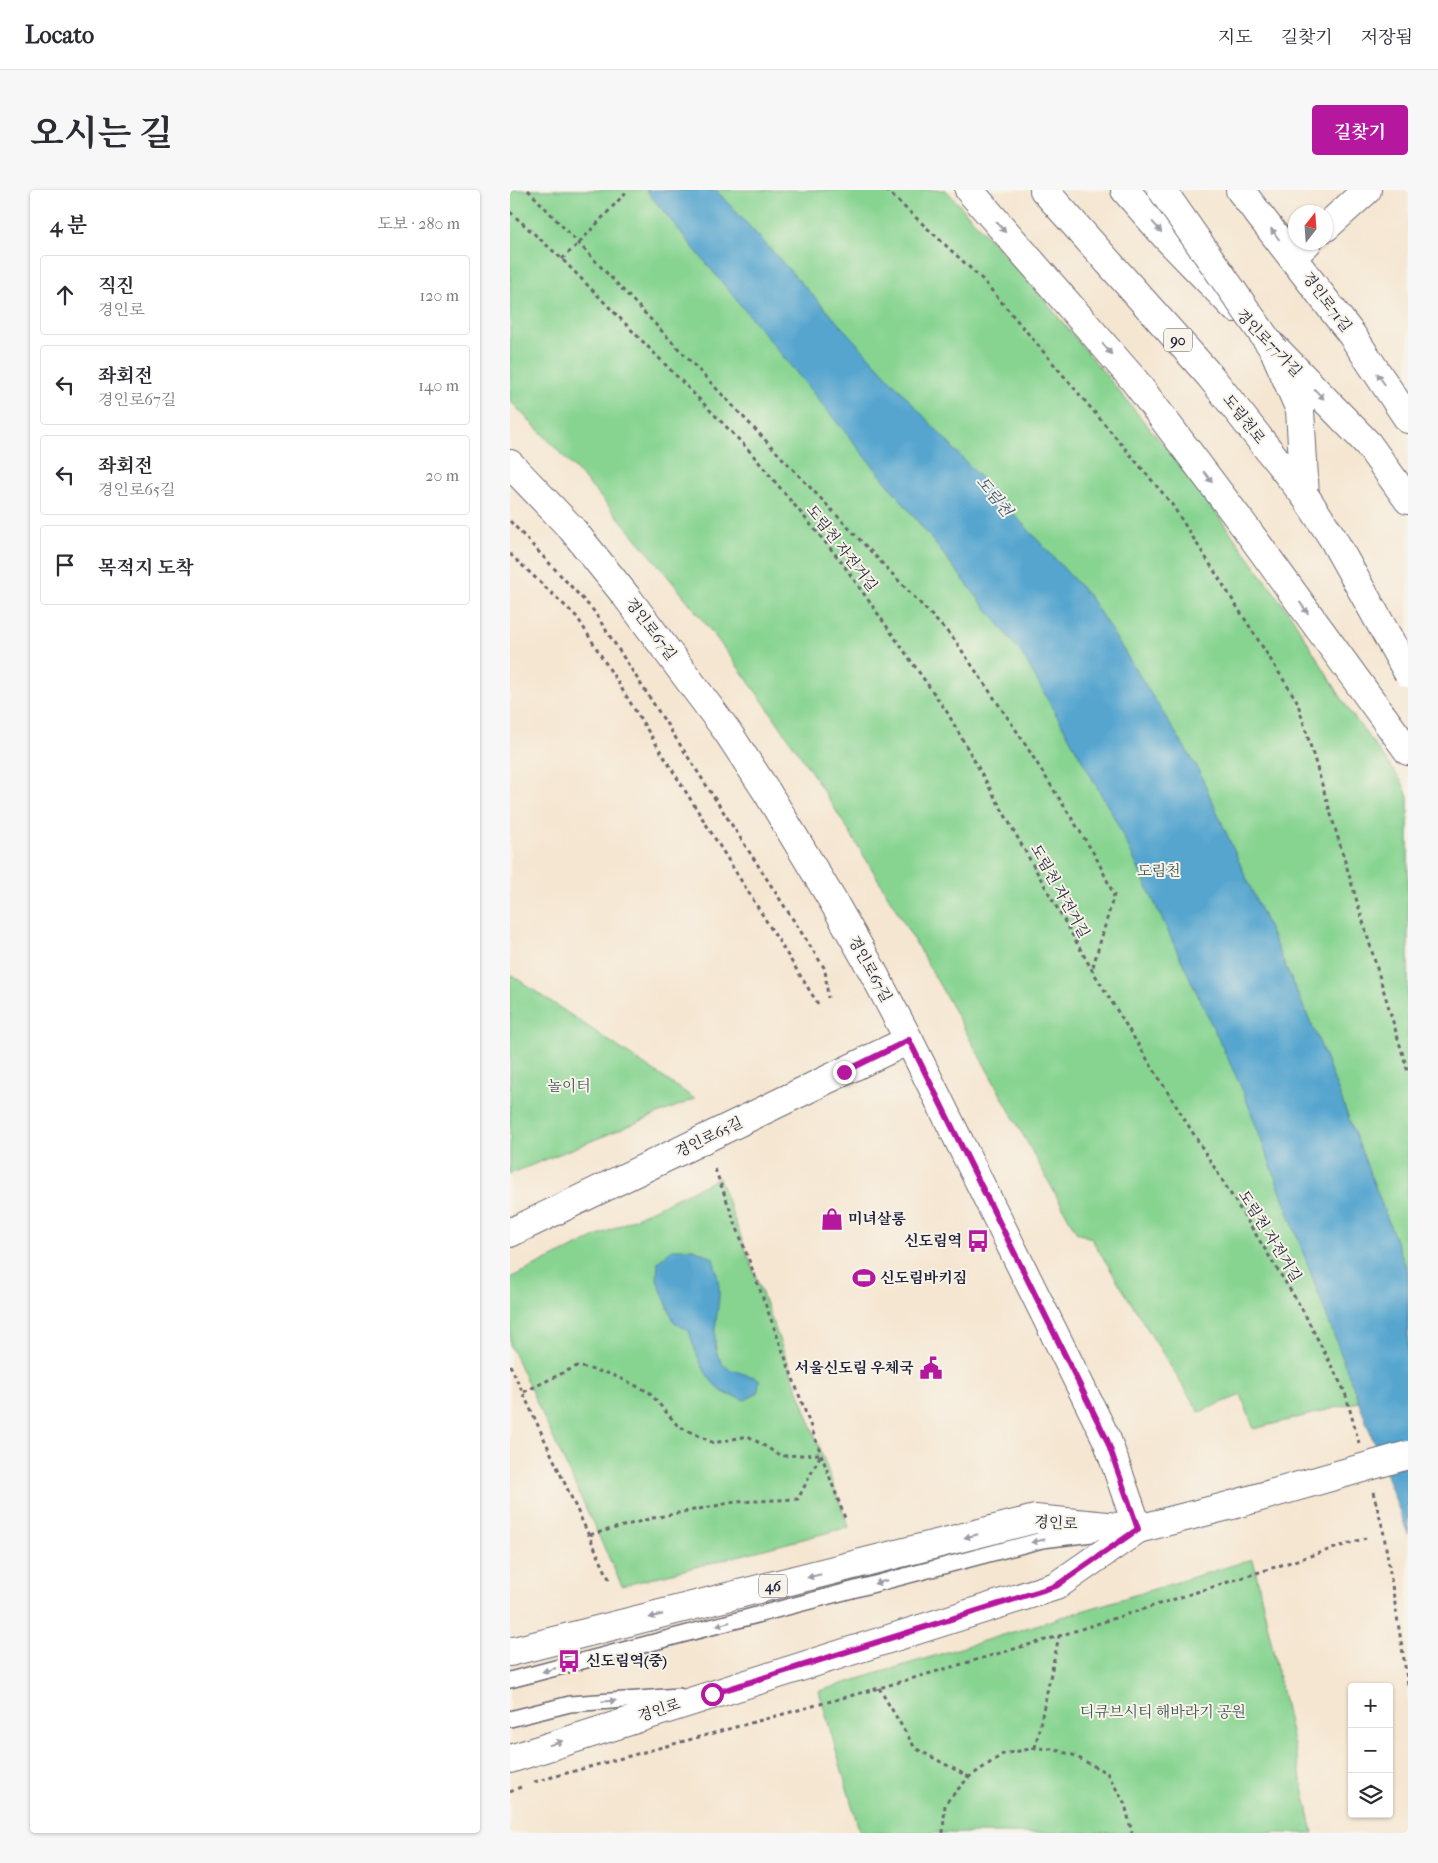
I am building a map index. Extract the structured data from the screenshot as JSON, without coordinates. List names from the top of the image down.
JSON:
{
  "streets": {
    "main road": [
      "경인로71길",
      "90",
      "경인로77가길",
      "도림천로",
      "경인로67길",
      "경인로65길",
      "경인로",
      "46"
    ],
    "path": ["도림천 자전거길"]
  },
  "crossings": [
    ["경인로67길", "경인로65길"],
    ["경인로67길", "경인로"]
  ],
  "water": ["도림천"],
  "parks": ["도림천", "놀이터", "디큐브시티 해바라기 공원"],
  "places": {
    "shop": ["미녀살롱"],
    "bus stop": ["신도림역", "신도림역(중)"],
    "sports": ["신도림바키짐"],
    "public building": ["서울신도림 우체국"]
  },
  "north": "top",
  "page": {
    "header": "Locato",
    "nav": ["지도", "길찾기", "저장됨"],
    "title": "오시는 길",
    "buttons": "길찾기",
    "heading": ["4 분", "도보 · 280 m"],
    "list": [
      ["직진", "경인로", "120 m"],
      ["좌회전", "경인로67길", "140 m"],
      ["좌회전", "경인로65길", "20 m"],
      "목적지 도착"
    ],
    "map_buttons": ["+", "−"]
  }
}
